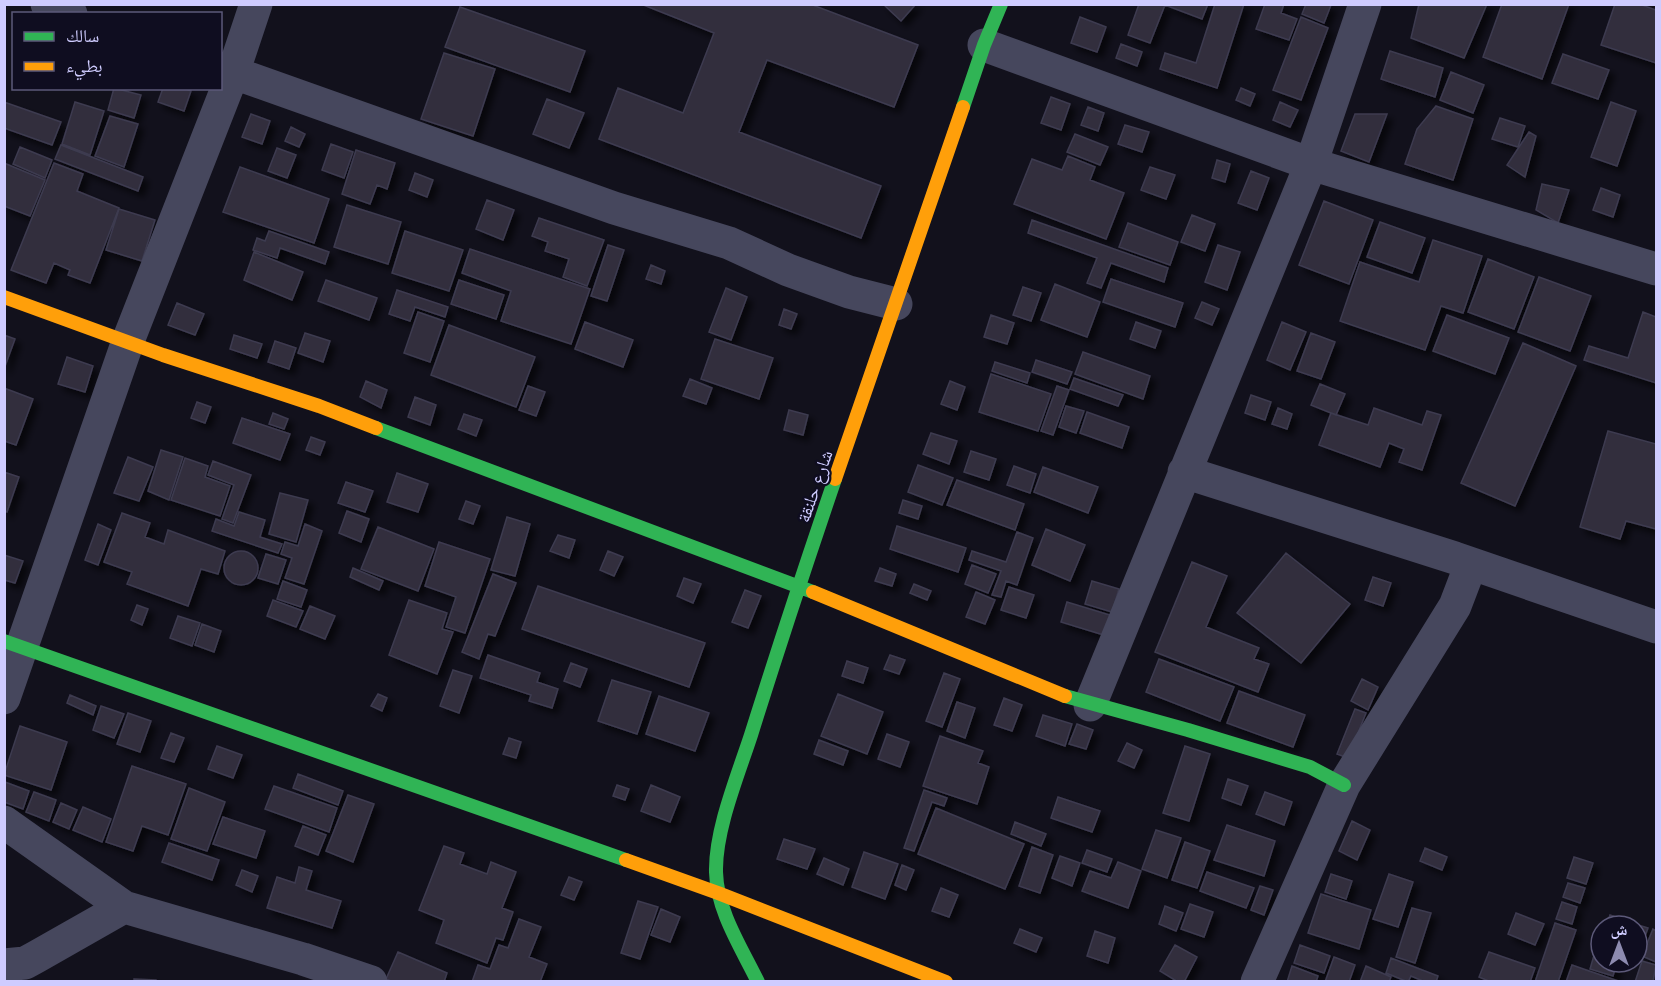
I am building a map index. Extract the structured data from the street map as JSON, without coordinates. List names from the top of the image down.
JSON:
{
  "streets": {
    "street": ["شارع حلنقة"]
  },
  "legend": ["سالك", "بطيء"],
  "north": "top"
}
